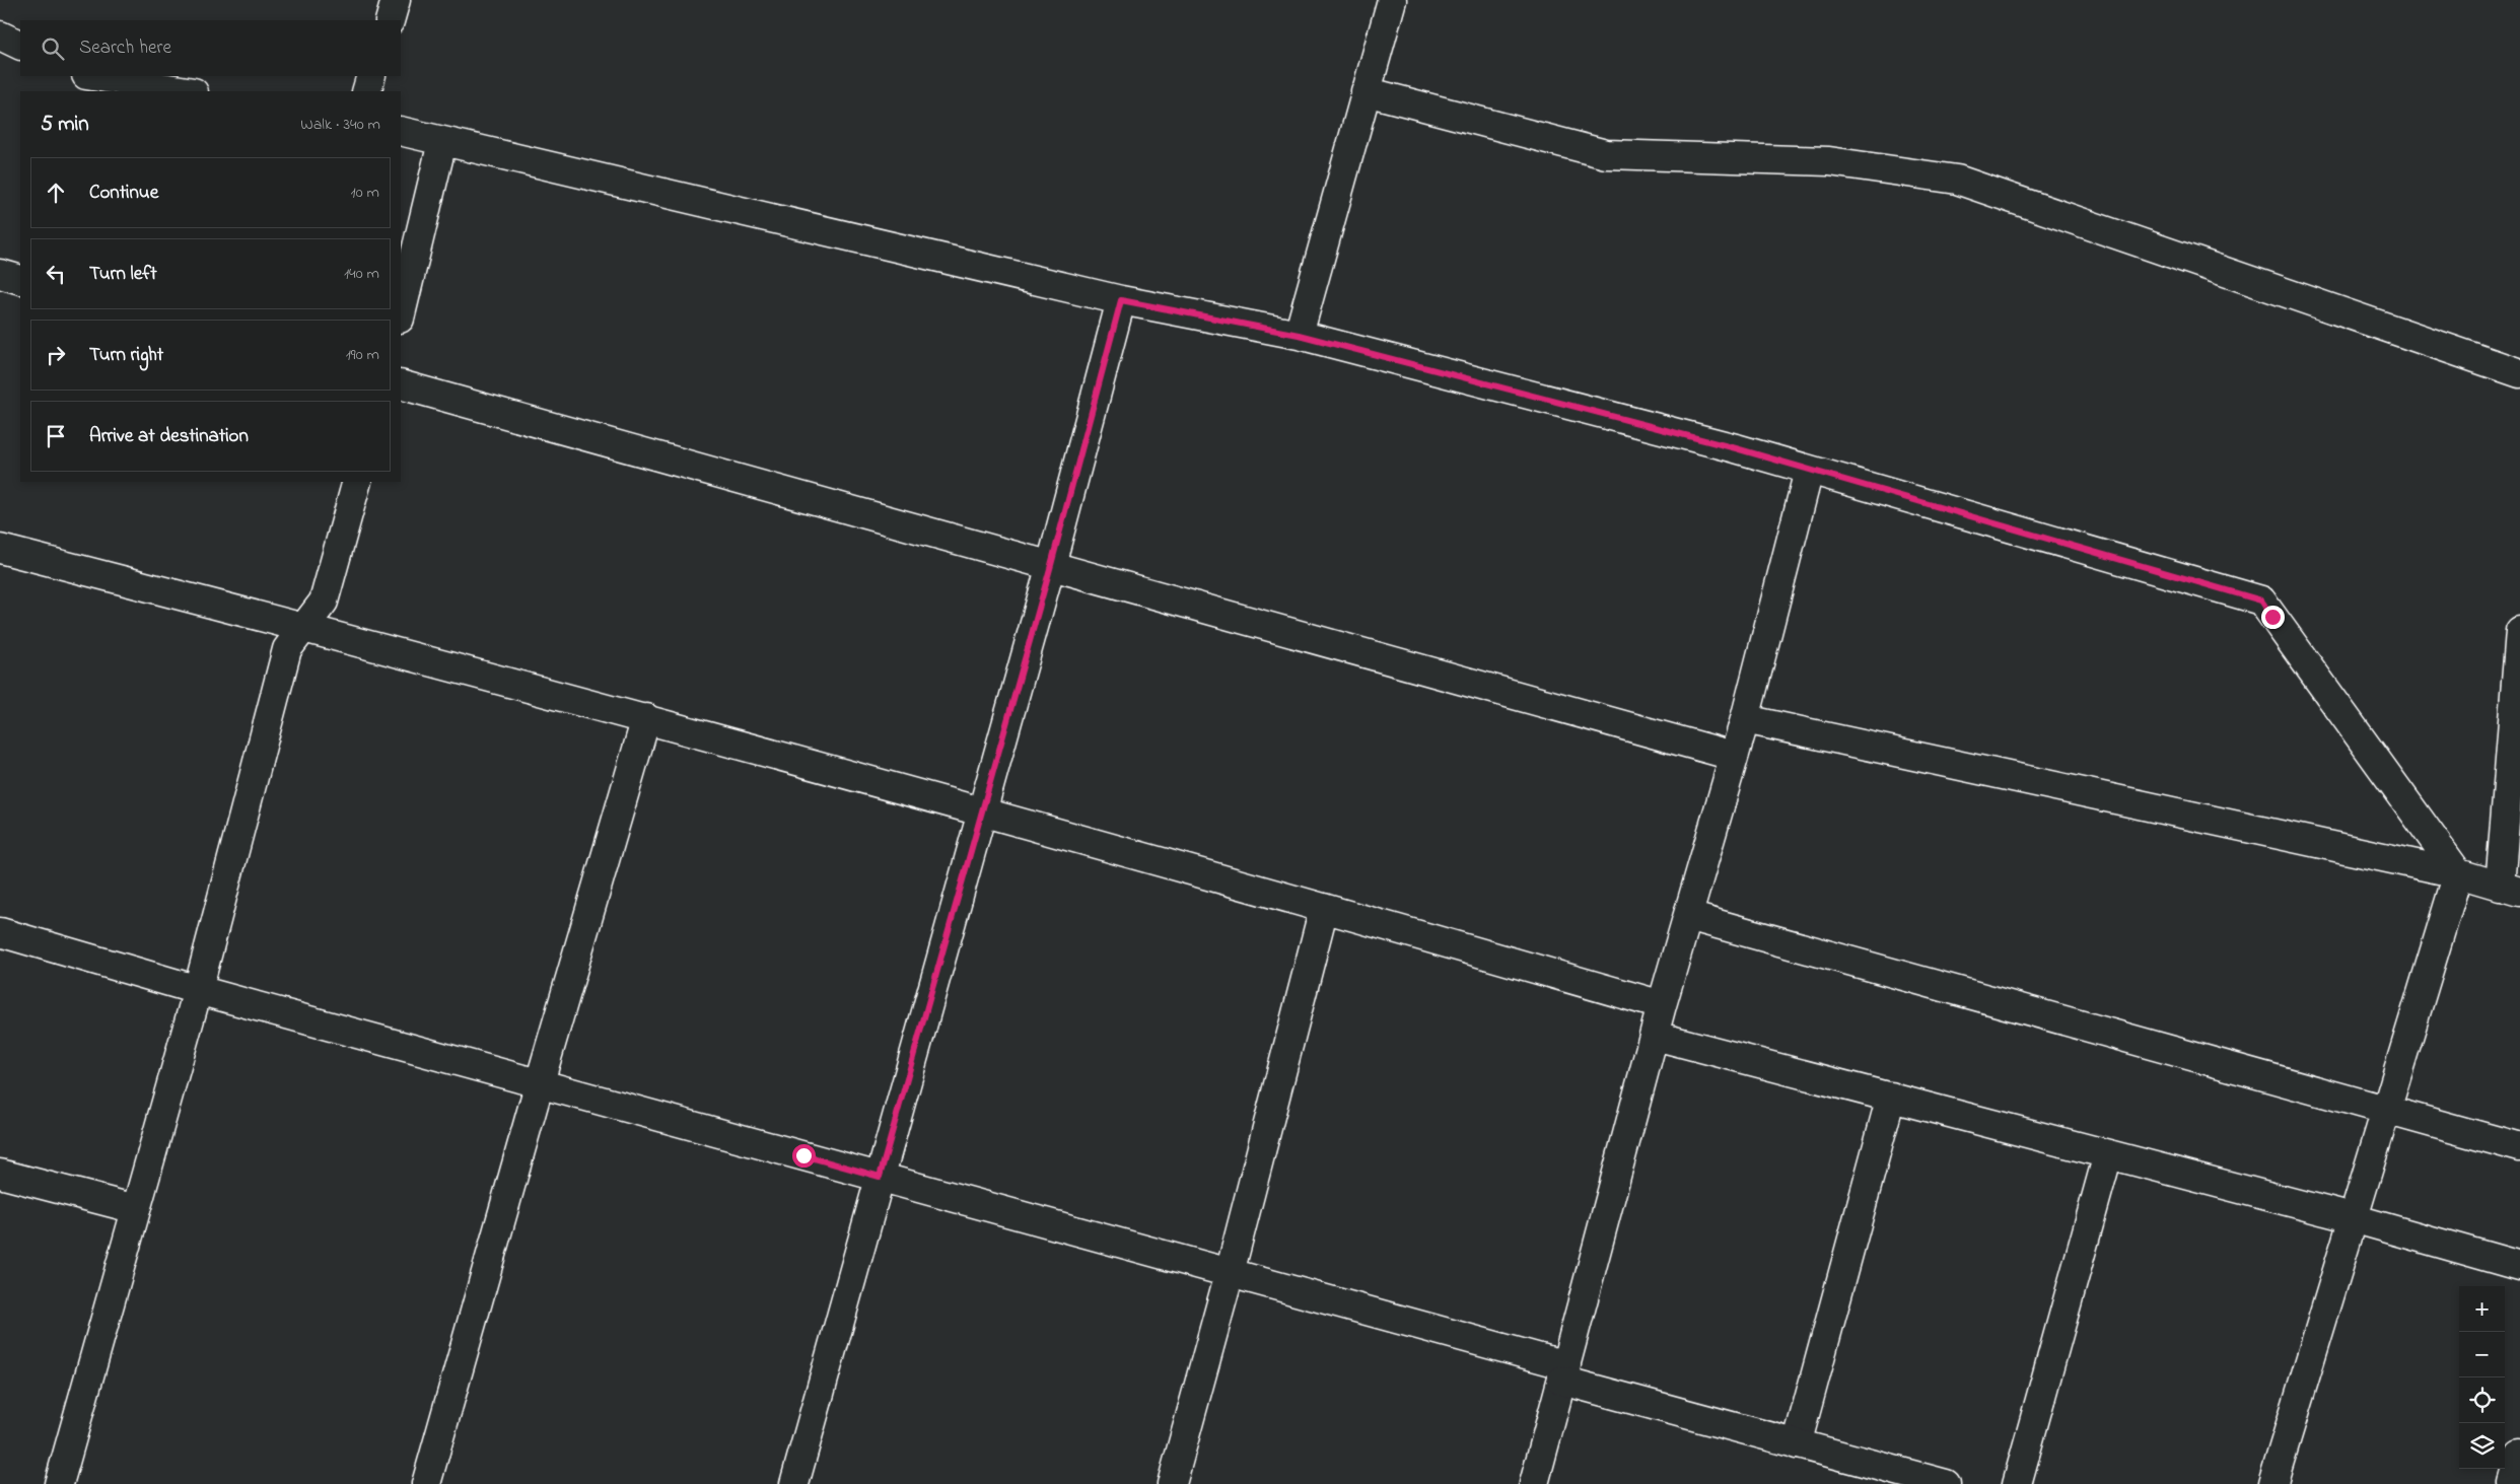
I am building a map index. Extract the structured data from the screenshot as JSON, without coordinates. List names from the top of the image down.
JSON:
{
  "page": {
    "search": "Search here",
    "heading": ["5 min", "Walk · 340 m"],
    "list": [
      ["Continue", "10 m"],
      ["Turn left", "140 m"],
      ["Turn right", "190 m"],
      "Arrive at destination"
    ],
    "map_buttons": ["+", "−"]
  }
}
